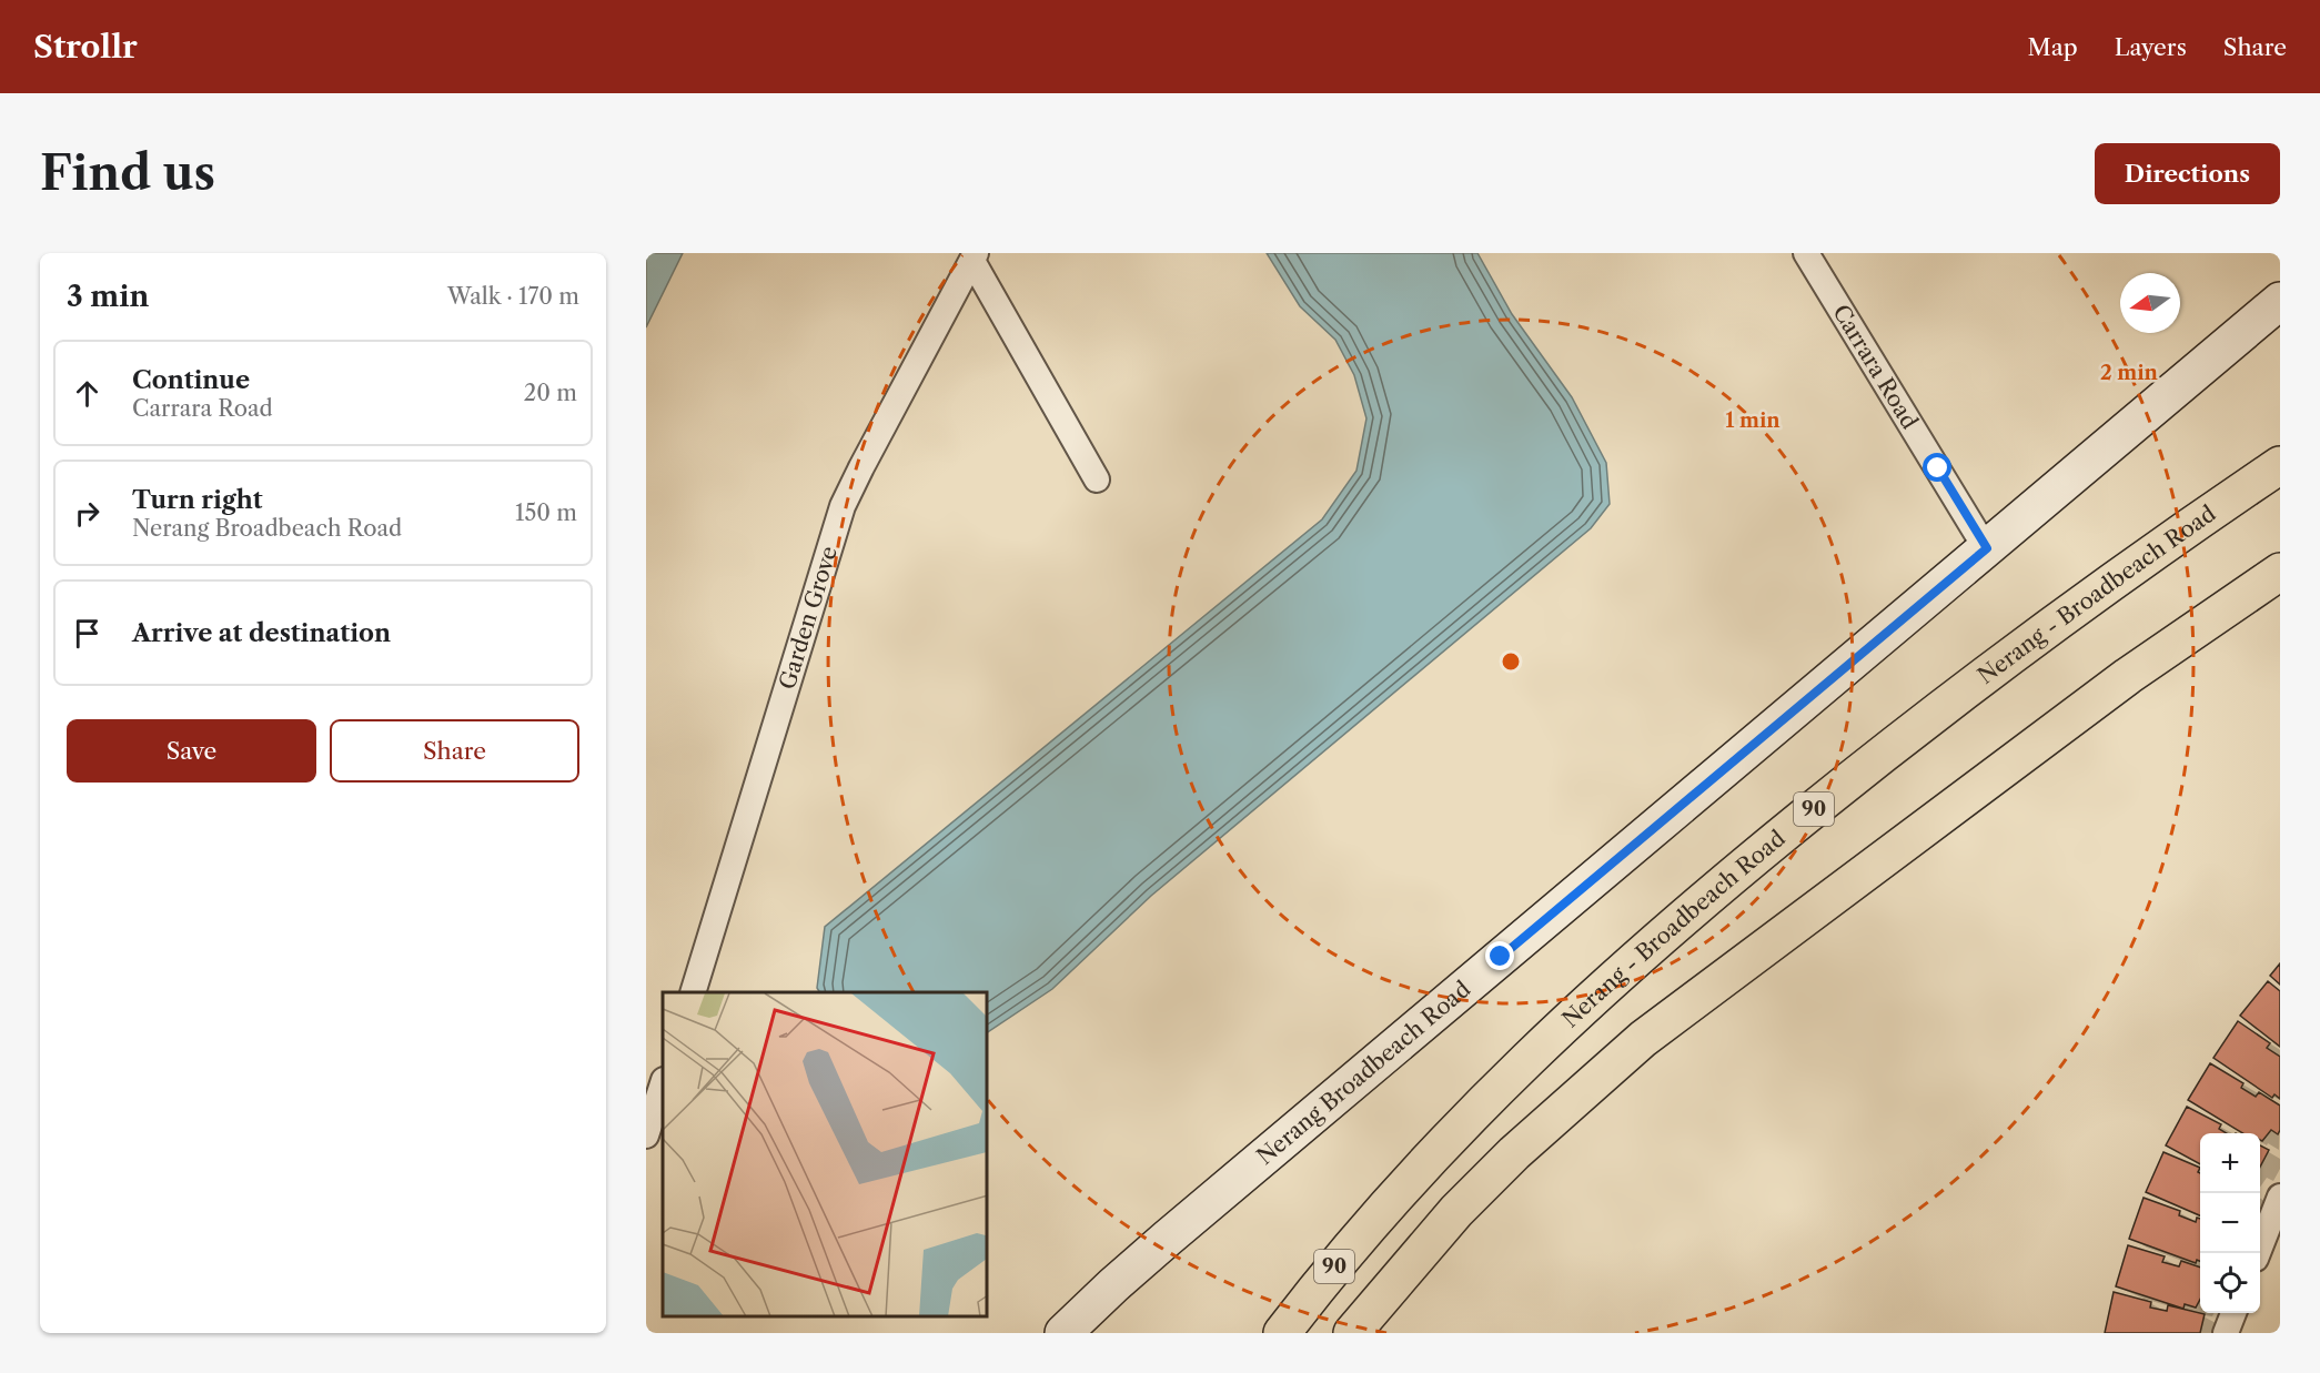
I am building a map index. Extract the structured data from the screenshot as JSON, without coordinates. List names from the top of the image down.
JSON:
{
  "streets": {
    "main road": ["Nerang - Broadbeach Road", "90"],
    "street": ["Carrara Road", "Garden Grove", "Nerang Broadbeach Road"]
  },
  "crossings": [
    ["Carrara Road", "Nerang Broadbeach Road"]
  ],
  "north": "left",
  "page": {
    "header": "Strollr",
    "nav": ["Map", "Layers", "Share"],
    "buttons": [
      "Directions",
      ["Save", "Share"]
    ],
    "title": "Find us",
    "heading": ["3 min", "Walk · 170 m"],
    "list": [
      ["Continue", "Carrara Road", "20 m"],
      ["Turn right", "Nerang Broadbeach Road", "150 m"],
      "Arrive at destination"
    ],
    "map_buttons": ["+", "−"]
  },
  "rings": ["2 min", "1 min"]
}
